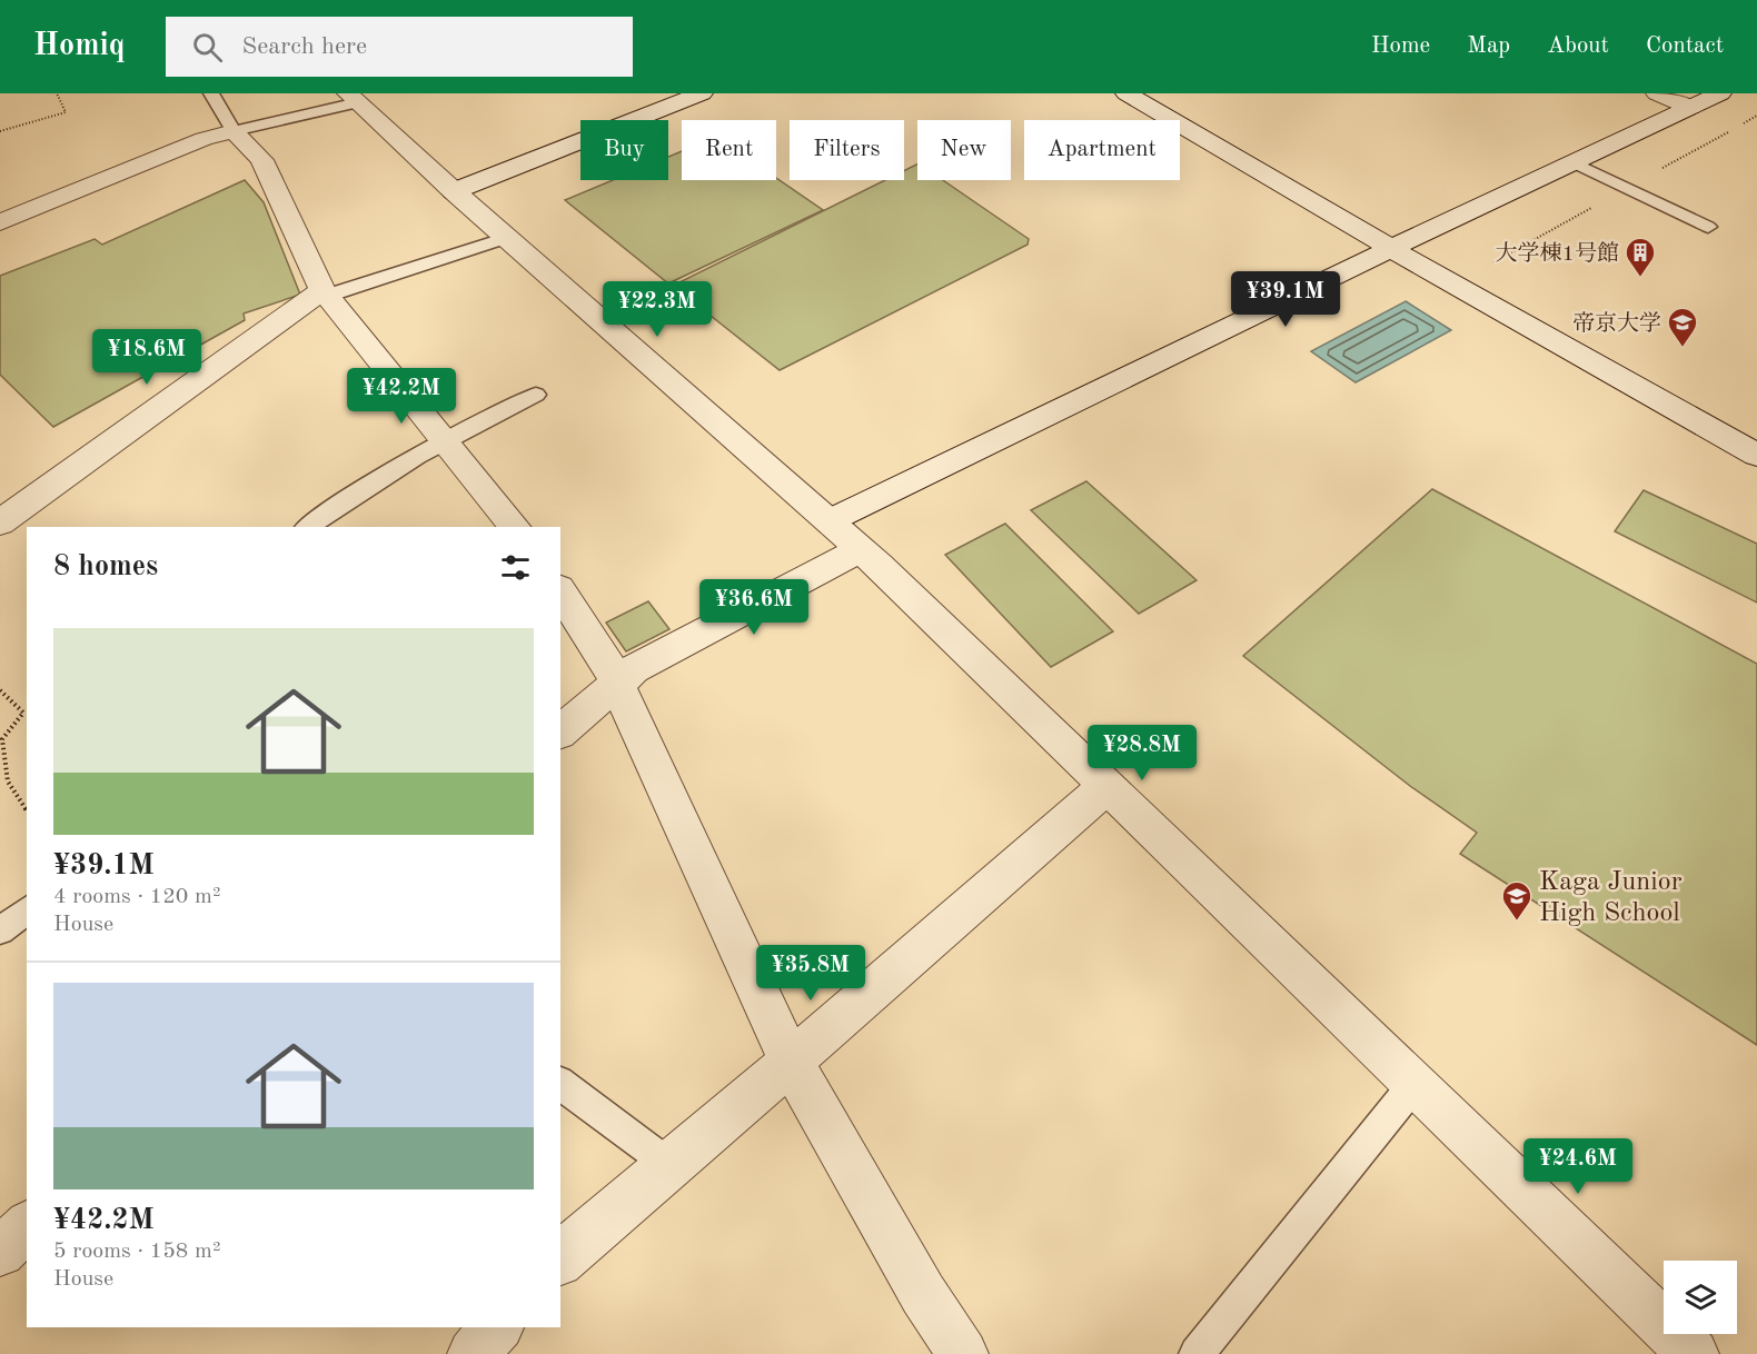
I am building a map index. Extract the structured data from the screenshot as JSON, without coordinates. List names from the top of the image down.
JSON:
{
  "places": {
    "building": ["大学棟1号館"],
    "school or university": ["帝京大学", "Kaga Junior High School"]
  },
  "page": {
    "header": "Homiq",
    "search": "Search here",
    "nav": [
      "Home",
      "Map",
      "About",
      "Contact"
    ],
    "chip": [
      "Buy",
      "Rent",
      "Filters",
      "New",
      "Apartment"
    ],
    "price": [
      "¥39.1M",
      "¥22.3M",
      "¥18.6M",
      "¥42.2M",
      "¥36.6M",
      "¥28.8M",
      "¥35.8M",
      "¥24.6M"
    ],
    "heading": "8 homes",
    "list": [
      {
        "name": "¥39.1M",
        "note": "4 rooms · 120 m² · House"
      },
      {
        "name": "¥42.2M",
        "note": "5 rooms · 158 m² · House"
      }
    ]
  }
}
